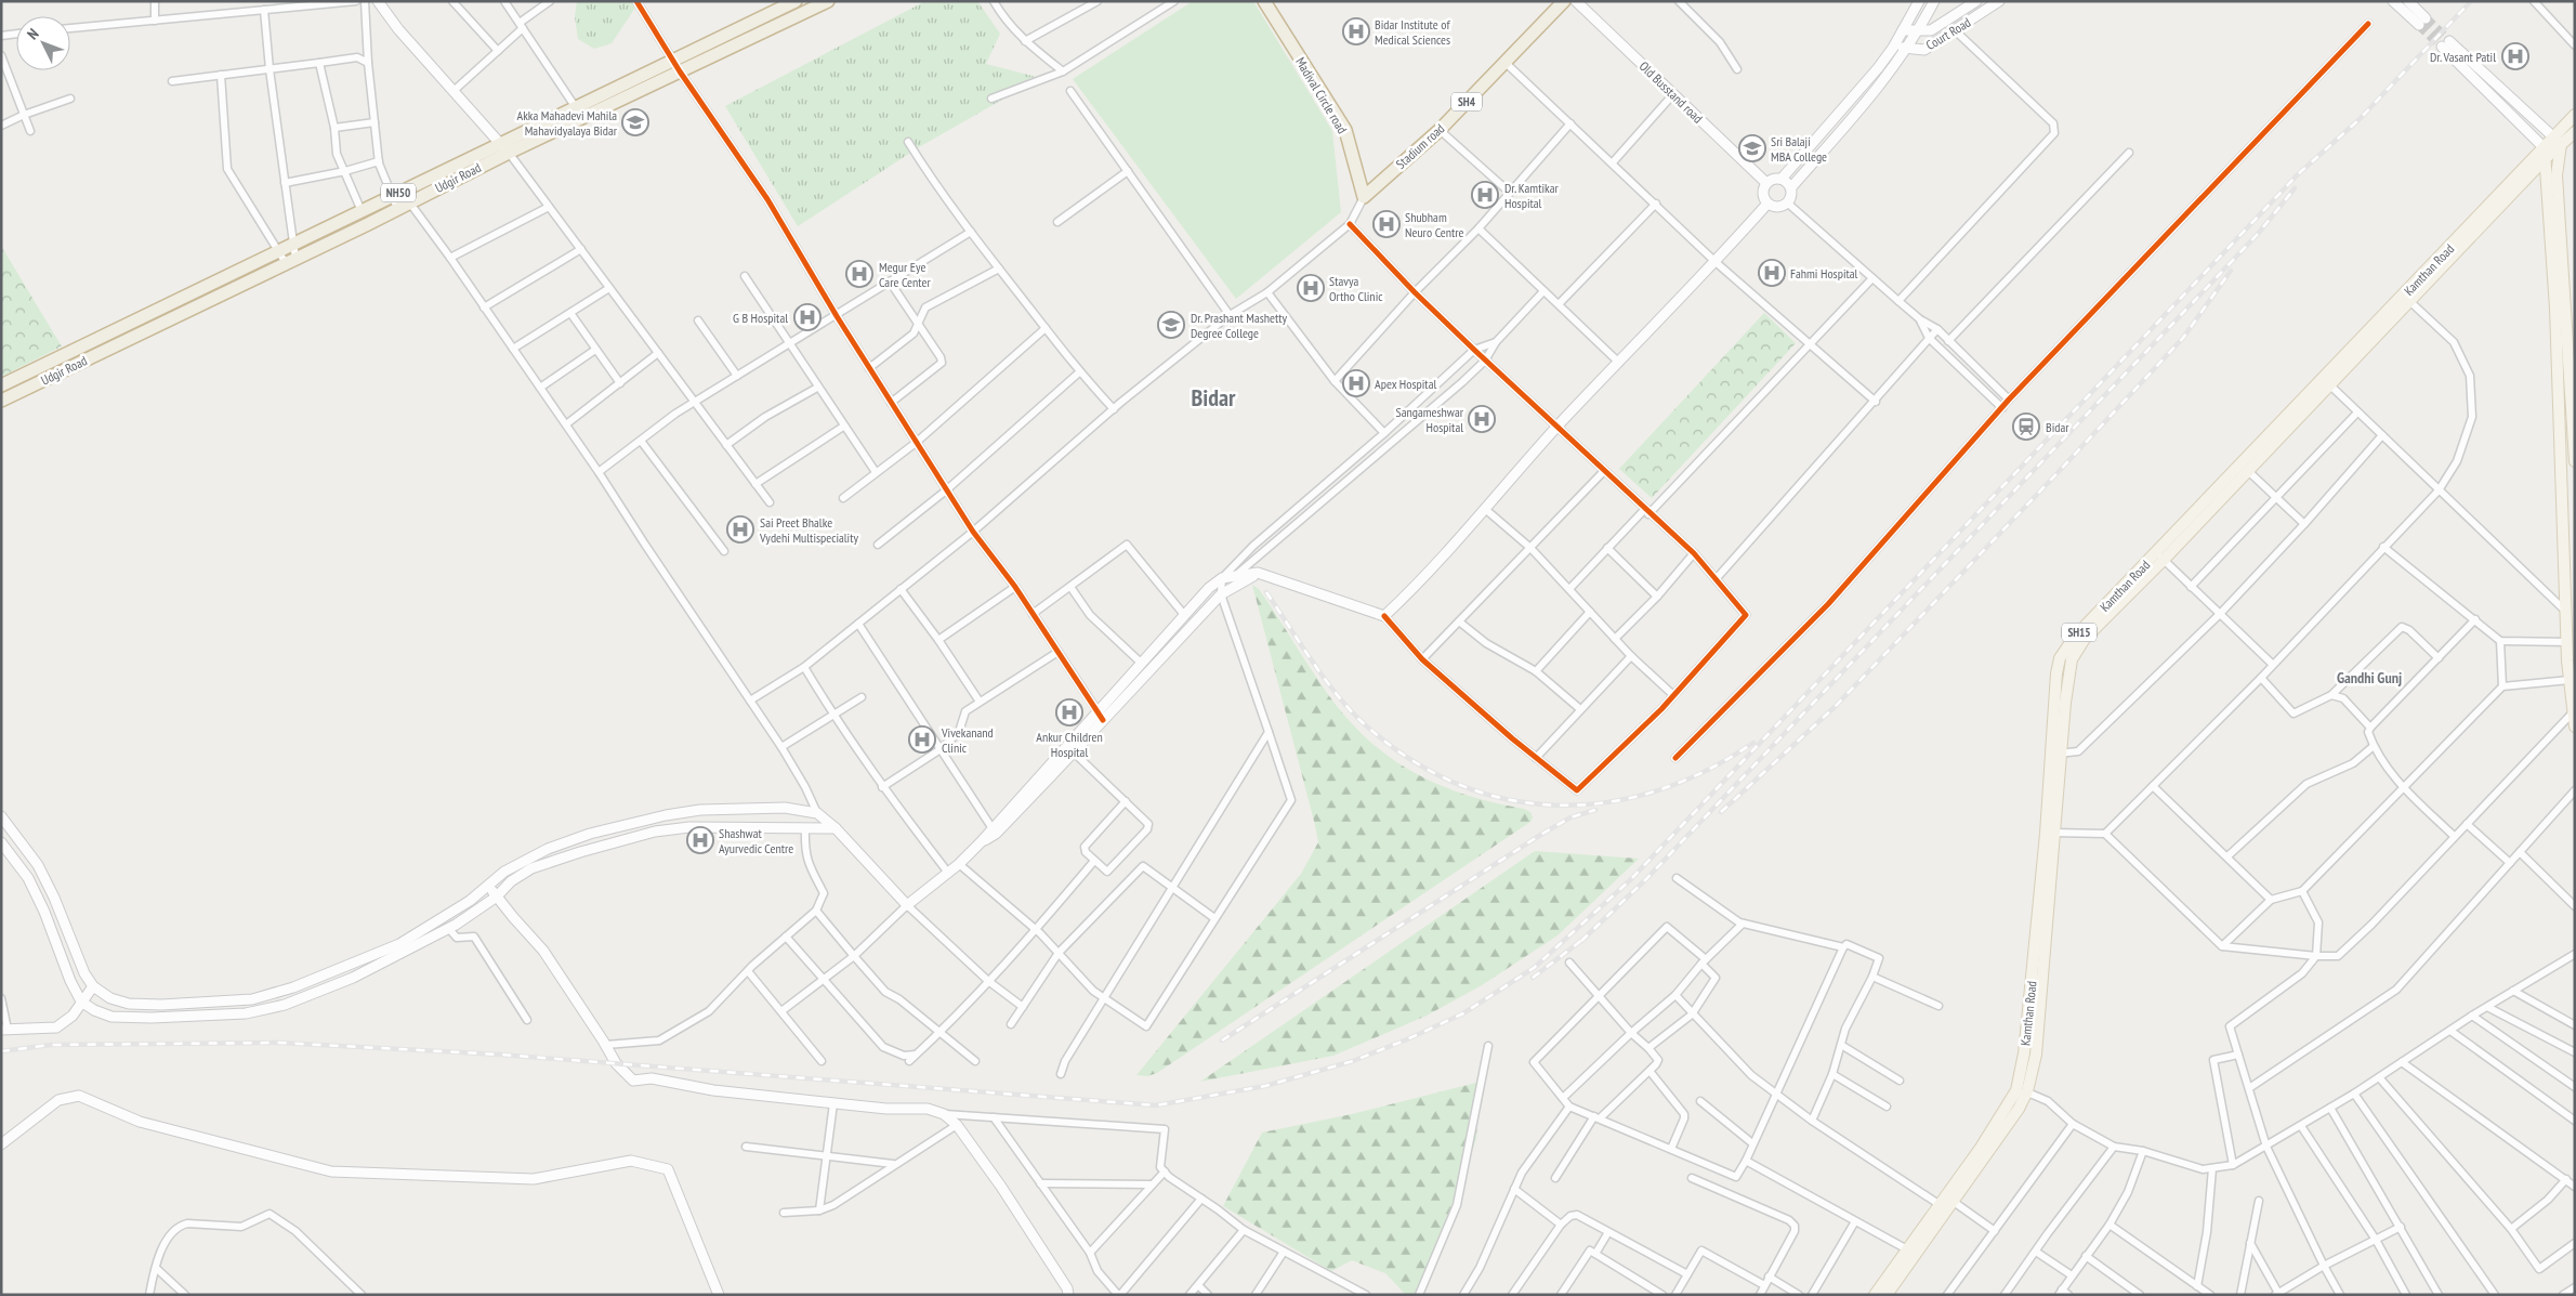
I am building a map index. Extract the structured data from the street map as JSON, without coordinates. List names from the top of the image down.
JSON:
{
  "streets": {
    "highway": [
      "Madival Circle road",
      "SH4",
      "Stadium road",
      "Udgir Road",
      "NH50"
    ],
    "main road": [
      "Court Road",
      "Old Busstand road",
      "Kamthan Road",
      "SH15"
    ]
  },
  "crossings": [
    ["Madival Circle road", "Stadium road"]
  ],
  "districts": ["Bidar", "Gandhi Gunj"],
  "places": {
    "hospital": [
      "Bidar Institute of Medical Sciences",
      "Dr. Vasant Patil",
      "Dr. Kamtikar Hospital",
      "Shubham Neuro Centre",
      "Fahmi Hospital",
      "Megur Eye Care Center",
      "Stavya Ortho Clinic",
      "G B Hospital",
      "Apex Hospital",
      "Sangameshwar Hospital",
      "Sai Preet Bhalke Vydehi Multispeciality",
      "Ankur Children Hospital",
      "Vivekanand Clinic",
      "Shashwat Ayurvedic Centre"
    ],
    "school or university": ["Akka Mahadevi Mahila Mahavidyalaya Bidar", "Sri Balaji MBA College", "Dr. Prashant Mashetty Degree College"],
    "station": ["Bidar"]
  },
  "north": "top left"
}
